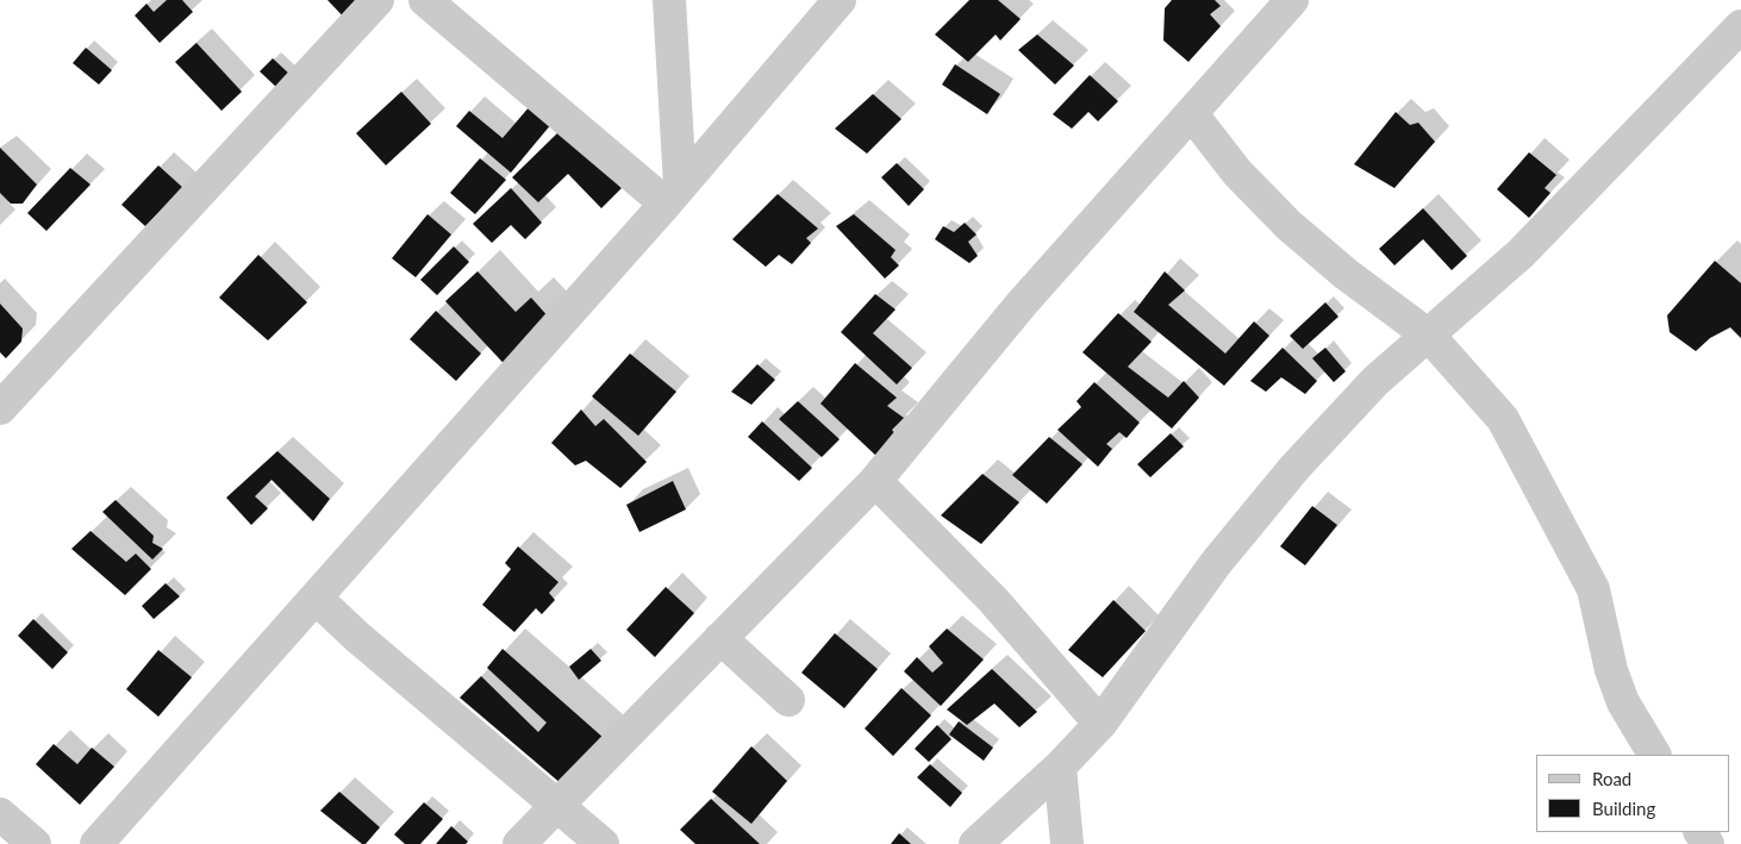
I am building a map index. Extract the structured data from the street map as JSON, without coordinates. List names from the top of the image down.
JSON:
{
  "legend": ["Road", "Building"]
}
